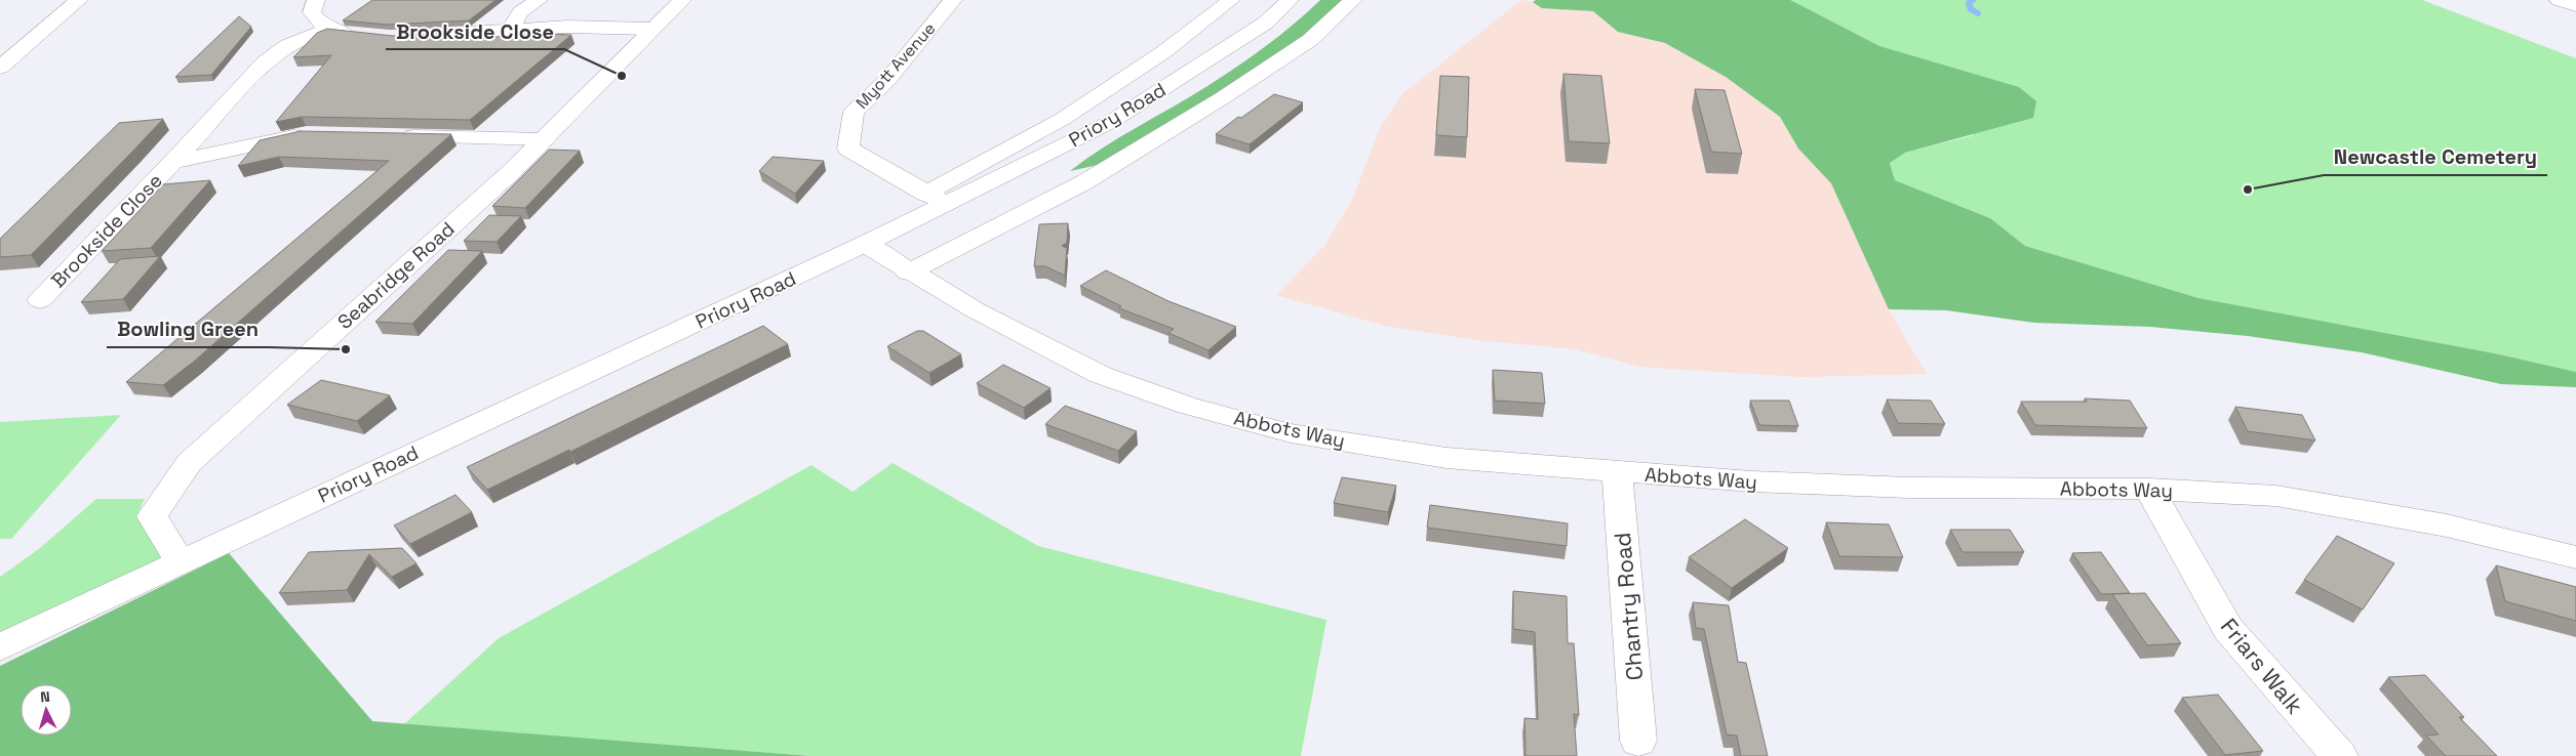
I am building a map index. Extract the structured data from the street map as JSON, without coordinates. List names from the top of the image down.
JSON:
{
  "streets": {
    "main road": [
      "Myott Avenue",
      "Priory Road",
      "Brookside Close",
      "Seabridge Road",
      "Abbots Way",
      "Chantry Road",
      "Friars Walk"
    ]
  },
  "crossings": [
    ["Myott Avenue", "Priory Road"],
    ["Priory Road", "Seabridge Road"],
    ["Priory Road", "Abbots Way"],
    ["Abbots Way", "Chantry Road"],
    ["Abbots Way", "Friars Walk"]
  ],
  "places": ["Brookside Close", "Newcastle Cemetery", "Bowling Green"],
  "north": "top"
}
